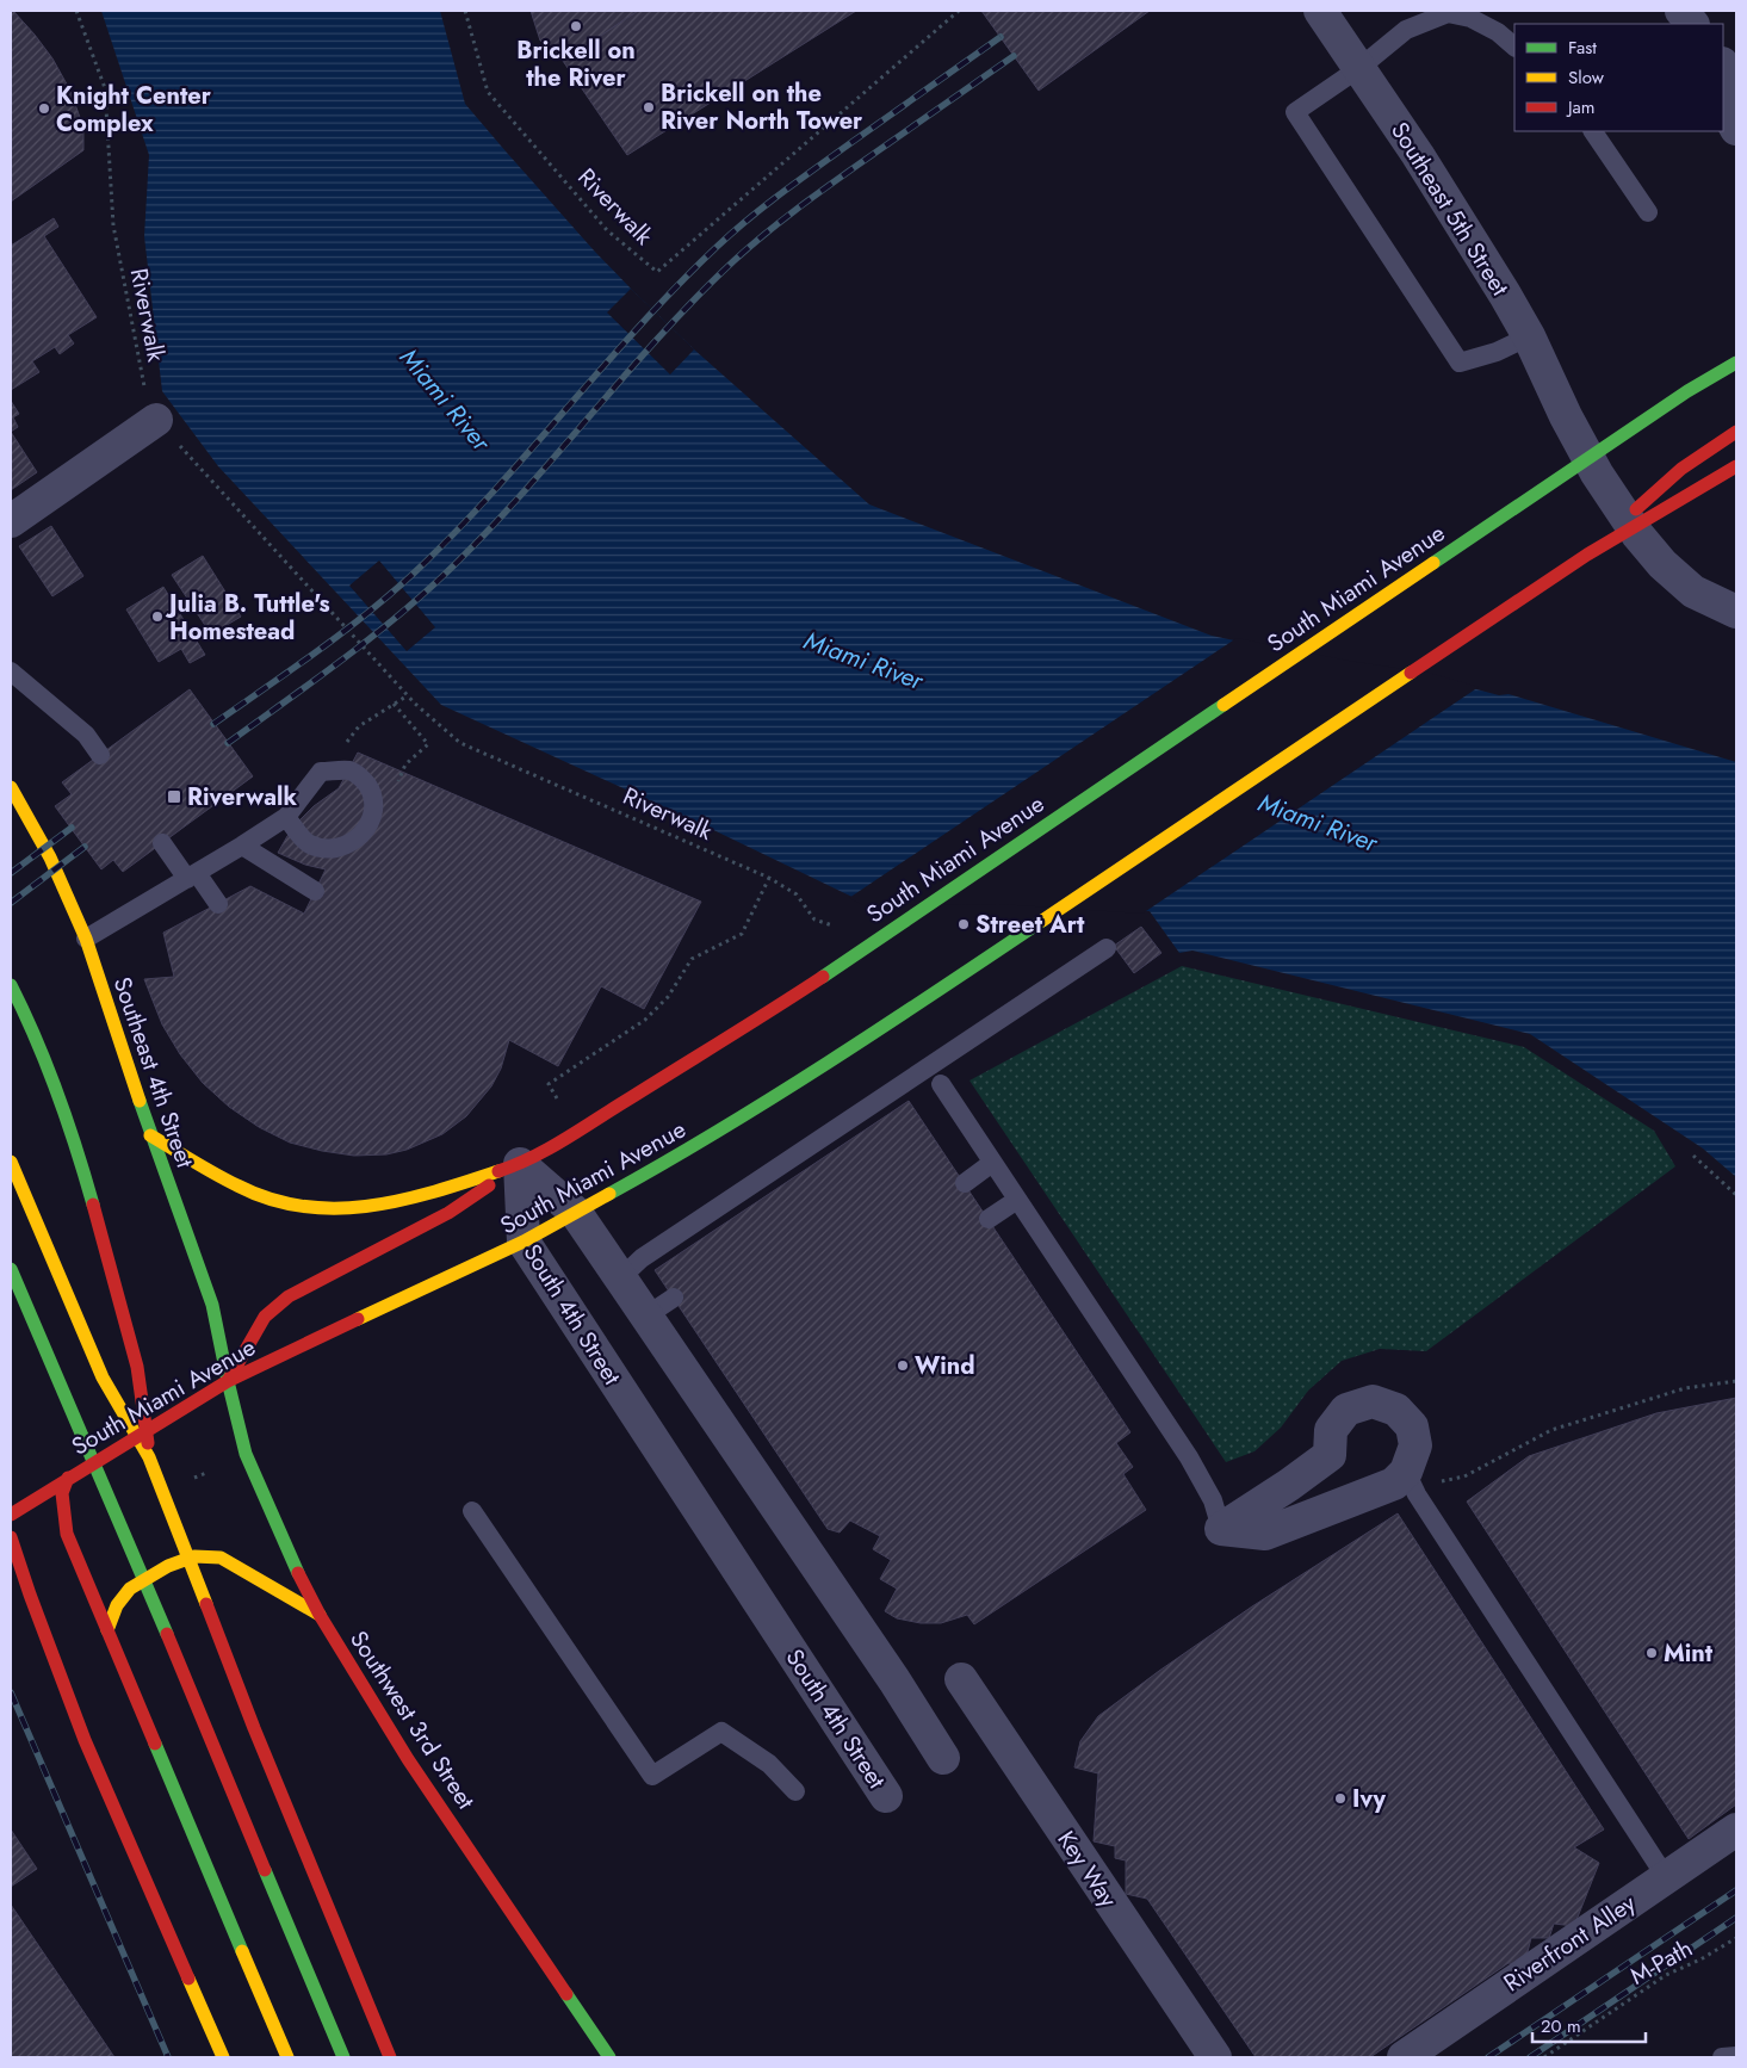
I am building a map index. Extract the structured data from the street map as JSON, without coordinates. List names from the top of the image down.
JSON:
{
  "streets": {
    "main road": ["South Miami Avenue", "Southeast 4th Street", "Southwest 3rd Street"],
    "street": [
      "Southeast 5th Street",
      "South 4th Street",
      "Key Way",
      "Riverfront Alley"
    ],
    "path": ["Riverwalk", "M-Path"]
  },
  "crossings": [
    ["South Miami Avenue", "Southeast 4th Street"],
    ["South Miami Avenue", "South 4th Street"],
    ["South Miami Avenue", "Southwest 3rd Street"],
    ["Southeast 4th Street", "Southwest 3rd Street"]
  ],
  "water": ["Miami River"],
  "places": {
    "other": [
      "Brickell on the River",
      "Brickell on the River North Tower",
      "Knight Center Complex",
      "Julia B. Tuttle's Homestead",
      "Street Art",
      "Wind",
      "Mint",
      "Ivy"
    ],
    "transit": ["Riverwalk"]
  },
  "legend": ["Fast", "Slow", "Jam"],
  "scale_bar": "20 m"
}
